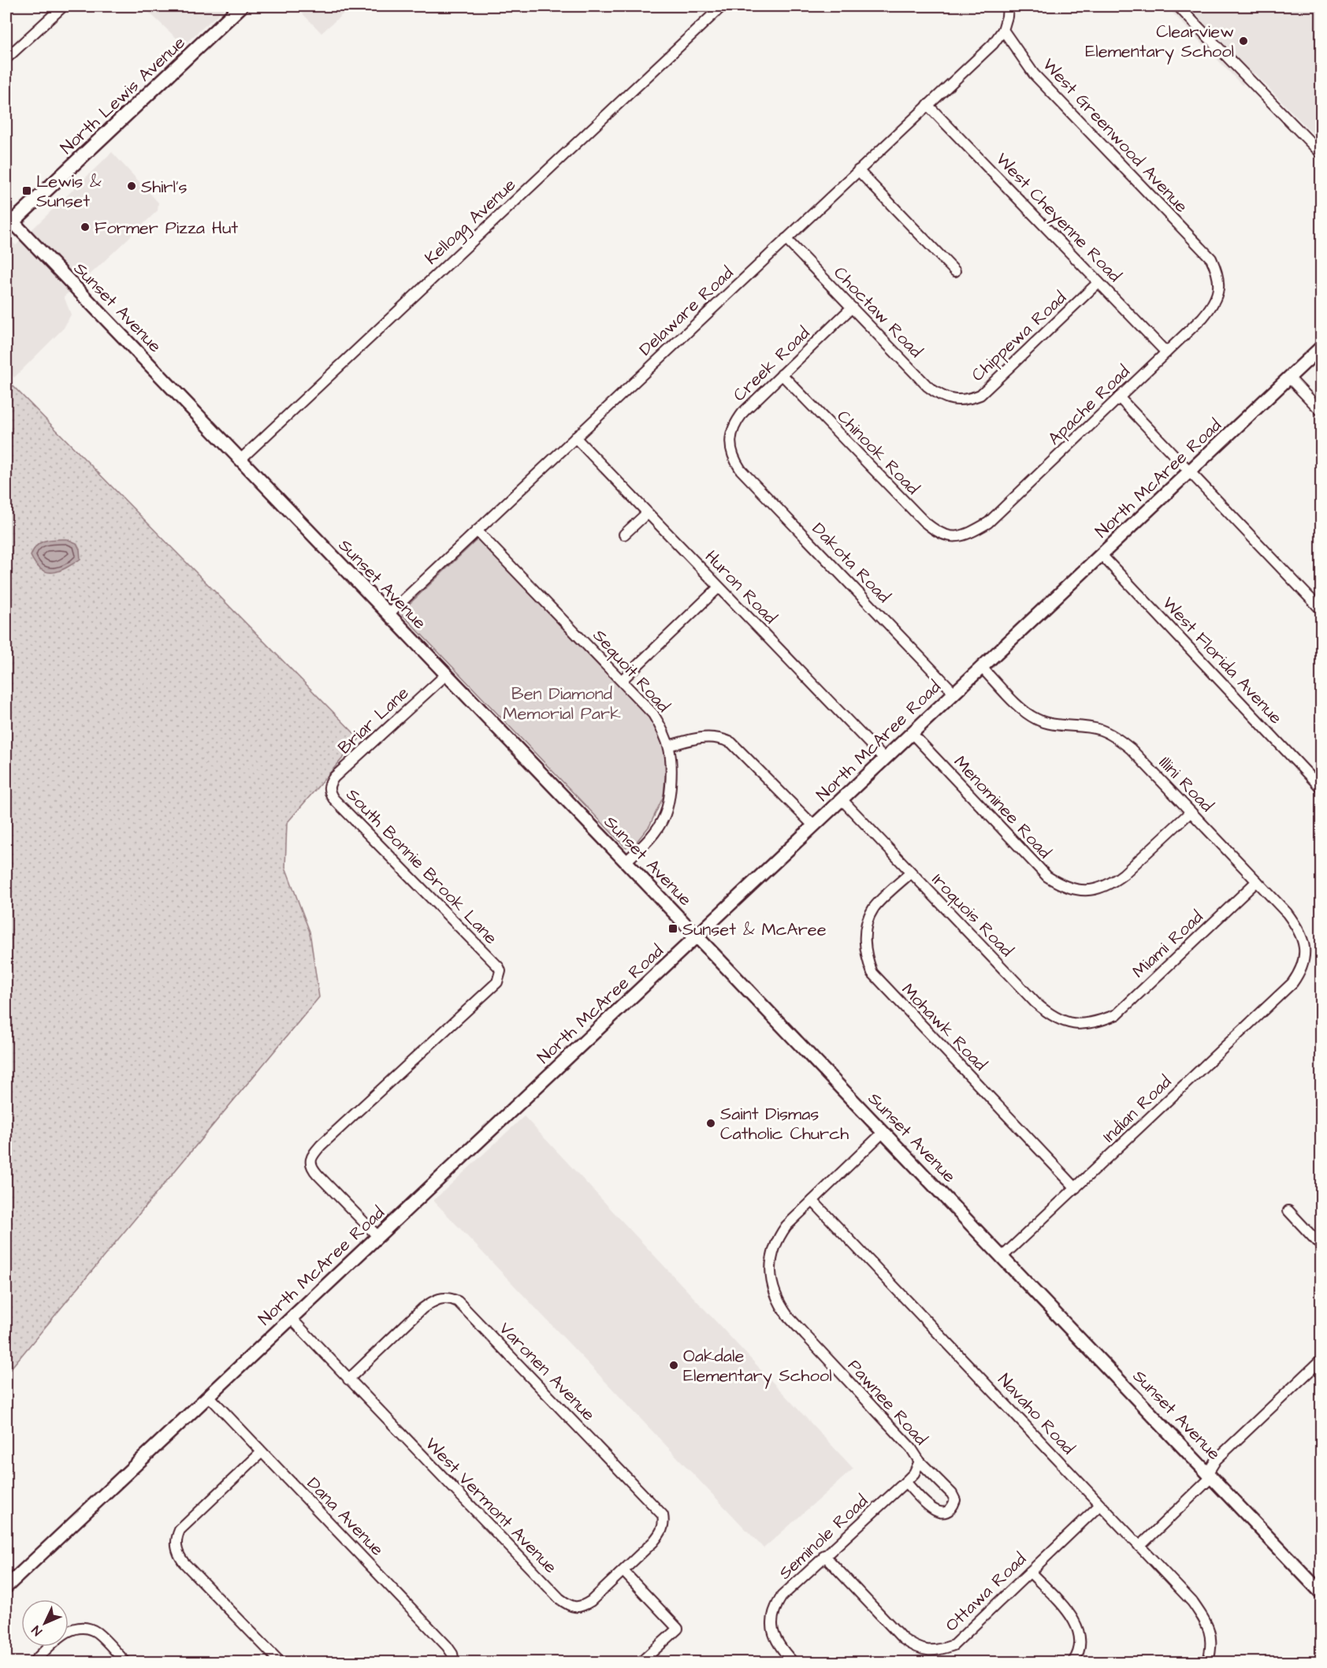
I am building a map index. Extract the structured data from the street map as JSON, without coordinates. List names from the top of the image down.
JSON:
{
  "streets": {
    "main road": ["North Lewis Avenue"],
    "street": [
      "West Greenwood Avenue",
      "West Cheyenne Road",
      "Kellogg Avenue",
      "Sunset Avenue",
      "Delaware Road",
      "Choctaw Road",
      "Chippewa Road",
      "Creek Road",
      "Apache Road",
      "Chinook Road",
      "North McAree Road",
      "Dakota Road",
      "Huron Road",
      "West Florida Avenue",
      "Sequoit Road",
      "Briar Lane",
      "Illini Road",
      "Menominee Road",
      "South Bonnie Brook Lane",
      "Iroquois Road",
      "Miami Road",
      "Mohawk Road",
      "Indian Road",
      "Varonen Avenue",
      "Pawnee Road",
      "Navaho Road",
      "West Vermont Avenue",
      "Dana Avenue",
      "Seminole Road",
      "Ottawa Road"
    ]
  },
  "crossings": [
    ["North Lewis Avenue", "Sunset Avenue"],
    ["West Greenwood Avenue", "Delaware Road"],
    ["West Greenwood Avenue", "Apache Road"],
    ["West Cheyenne Road", "Delaware Road"],
    ["West Cheyenne Road", "Chippewa Road"],
    ["West Cheyenne Road", "Apache Road"],
    ["Kellogg Avenue", "Sunset Avenue"],
    ["Sunset Avenue", "Delaware Road"],
    ["Sunset Avenue", "North McAree Road"],
    ["Sunset Avenue", "Sequoit Road"],
    ["Sunset Avenue", "Briar Lane"],
    ["Sunset Avenue", "Indian Road"],
    ["Delaware Road", "Choctaw Road"],
    ["Delaware Road", "Huron Road"],
    ["Delaware Road", "Sequoit Road"],
    ["Choctaw Road", "Chippewa Road"],
    ["Choctaw Road", "Creek Road"],
    ["Creek Road", "Chinook Road"],
    ["Creek Road", "Dakota Road"],
    ["Apache Road", "Chinook Road"],
    ["North McAree Road", "Dakota Road"],
    ["North McAree Road", "Huron Road"],
    ["North McAree Road", "West Florida Avenue"],
    ["North McAree Road", "Illini Road"],
    ["North McAree Road", "Menominee Road"],
    ["North McAree Road", "South Bonnie Brook Lane"],
    ["North McAree Road", "Iroquois Road"],
    ["North McAree Road", "West Vermont Avenue"],
    ["North McAree Road", "Dana Avenue"],
    ["Briar Lane", "South Bonnie Brook Lane"],
    ["Illini Road", "Menominee Road"],
    ["Illini Road", "Miami Road"],
    ["Illini Road", "Indian Road"],
    ["Iroquois Road", "Miami Road"],
    ["Iroquois Road", "Mohawk Road"],
    ["Mohawk Road", "Indian Road"],
    ["Varonen Avenue", "West Vermont Avenue"],
    ["Pawnee Road", "Navaho Road"],
    ["Pawnee Road", "Seminole Road"],
    ["Navaho Road", "Ottawa Road"],
    ["Seminole Road", "Ottawa Road"]
  ],
  "parks": ["Ben Diamond Memorial Park"],
  "places": {
    "other": [
      "Clearview Elementary School",
      "Shirl's",
      "Former Pizza Hut",
      "Saint Dismas Catholic Church",
      "Oakdale Elementary School"
    ],
    "transit": ["Lewis & Sunset", "Sunset & McAree"]
  },
  "north": "bottom left"
}
